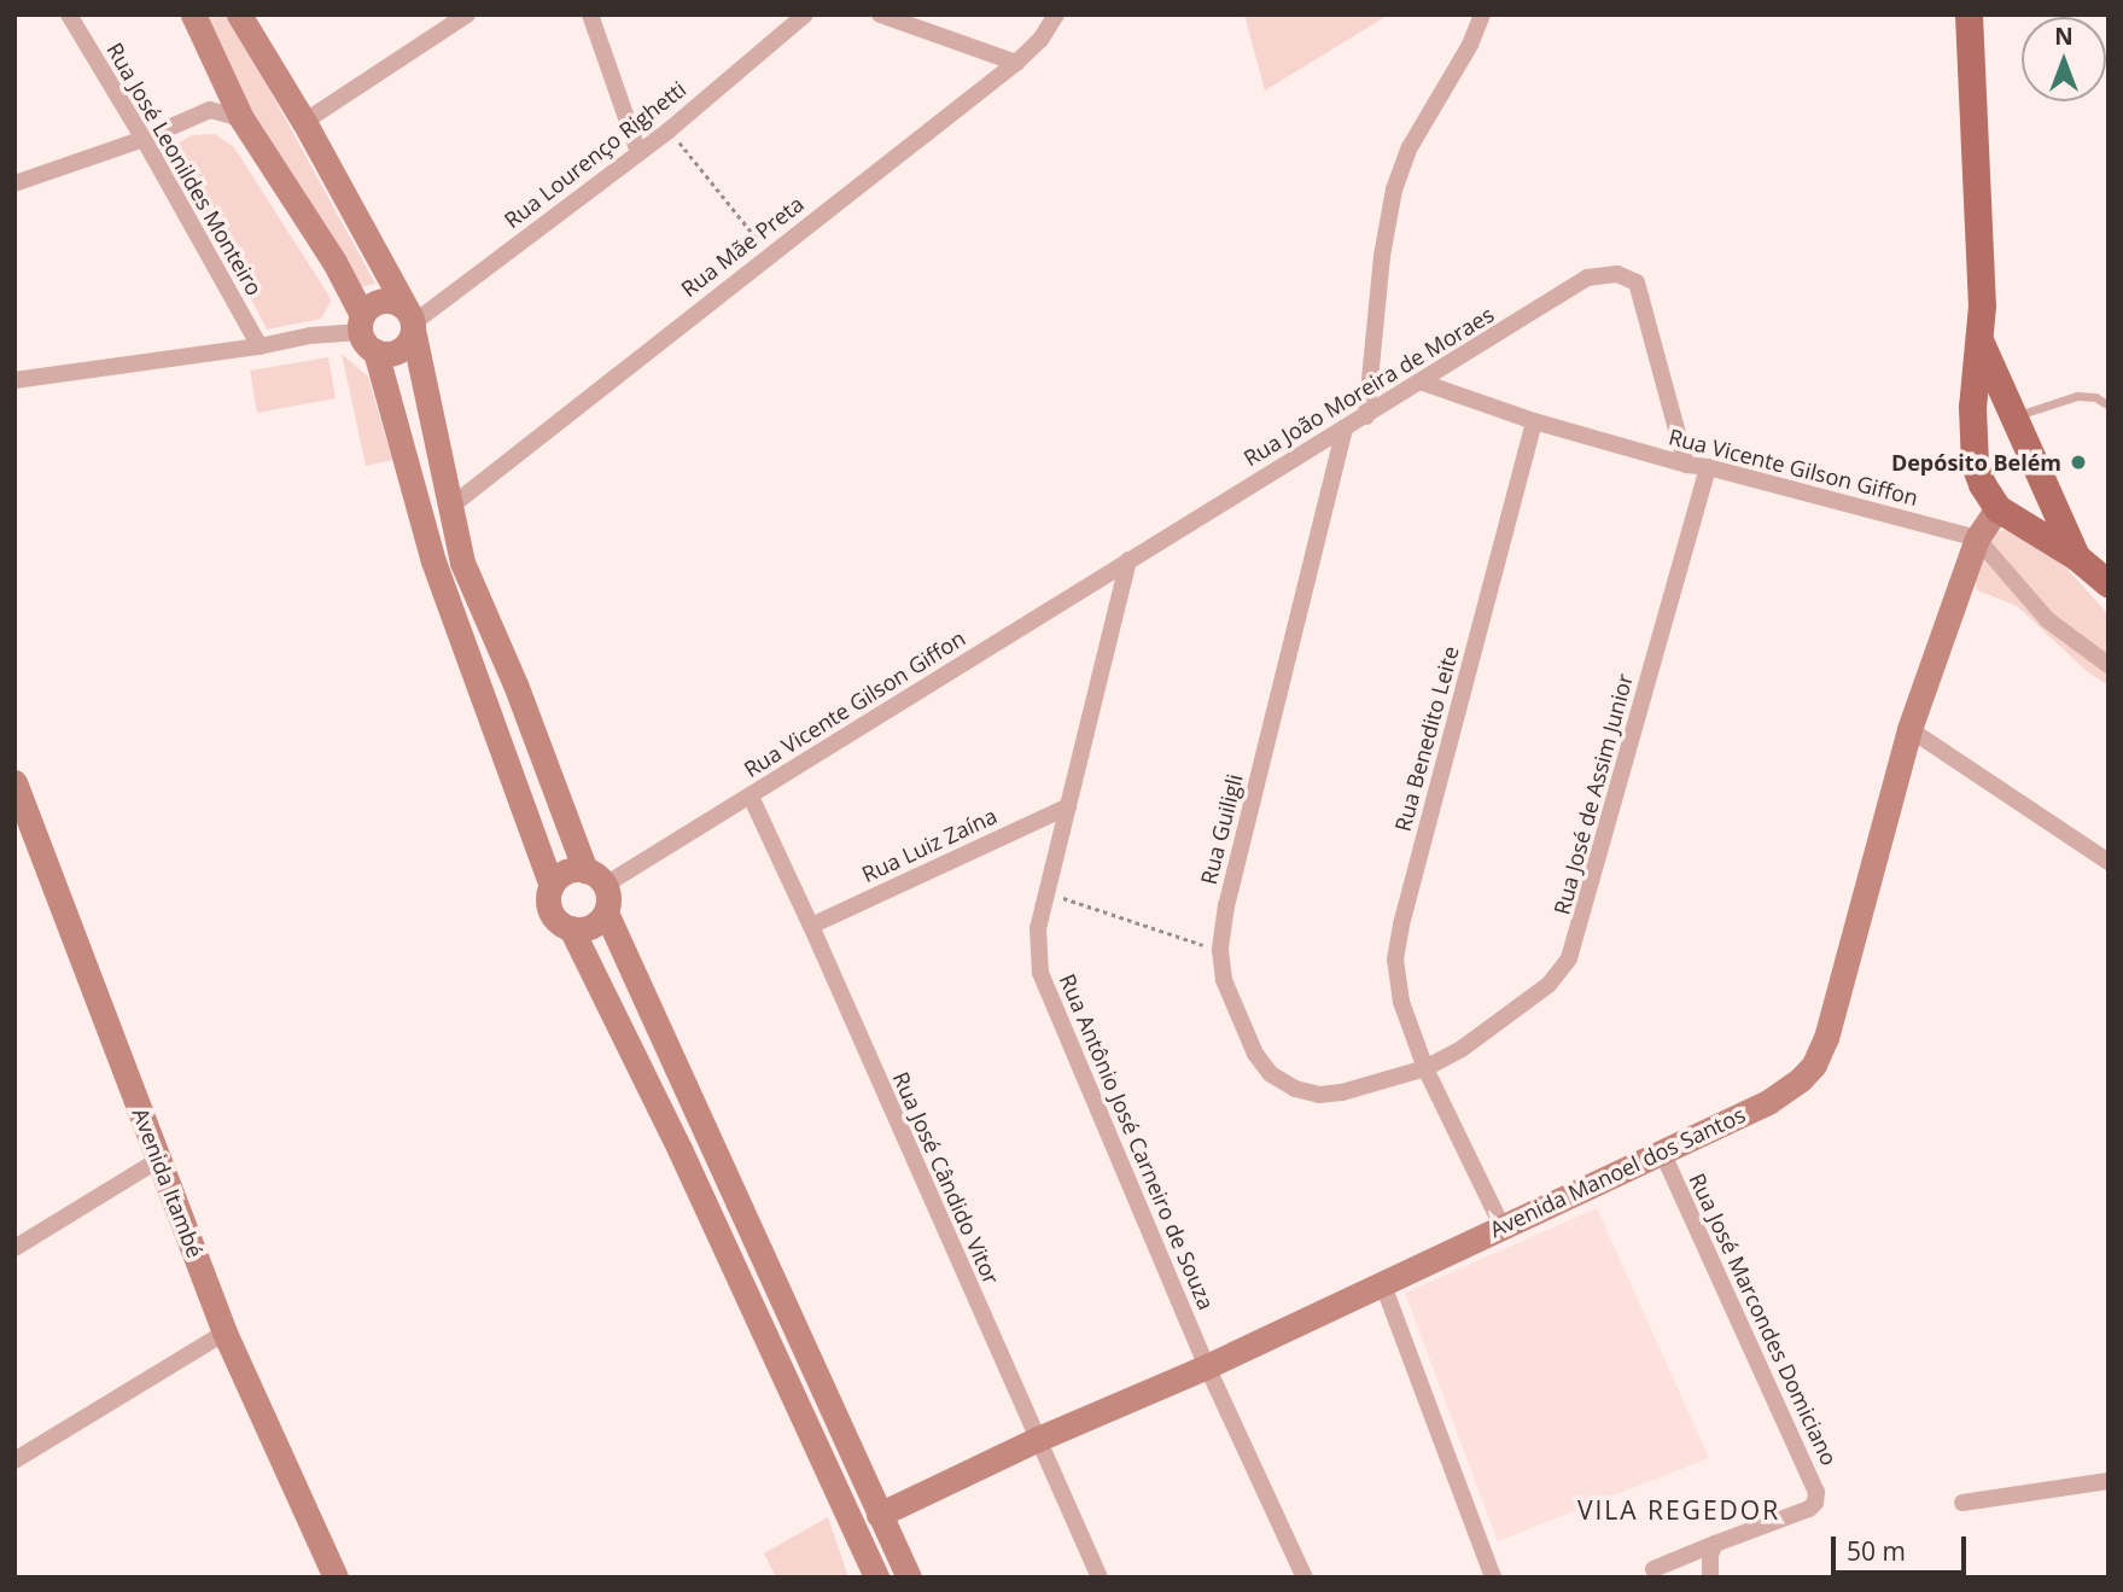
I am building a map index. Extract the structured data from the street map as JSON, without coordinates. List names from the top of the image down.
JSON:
{
  "streets": {
    "main road": ["Avenida Manoel dos Santos", "Avenida Itambé"],
    "street": [
      "Rua Lourenço Righetti",
      "Rua José Leonildes Monteiro",
      "Rua Mãe Preta",
      "Rua João Moreira de Moraes",
      "Rua Vicente Gilson Giffon",
      "Rua Benedito Leite",
      "Rua José de Assim Junior",
      "Rua Guiligli",
      "Rua Luiz Zaína",
      "Rua Antônio José Carneiro de Souza",
      "Rua José Cândido Vitor",
      "Rua José Marcondes Domiciano"
    ]
  },
  "crossings": [
    ["Rua João Moreira de Moraes", "Rua Vicente Gilson Giffon"],
    ["Rua João Moreira de Moraes", "Rua Guiligli"],
    ["Rua João Moreira de Moraes", "Rua Antônio José Carneiro de Souza"],
    ["Rua Vicente Gilson Giffon", "Rua Benedito Leite"],
    ["Rua Vicente Gilson Giffon", "Rua José de Assim Junior"],
    ["Rua Vicente Gilson Giffon", "Rua Antônio José Carneiro de Souza"],
    ["Rua Vicente Gilson Giffon", "Avenida Manoel dos Santos"],
    ["Rua Vicente Gilson Giffon", "Rua José Cândido Vitor"],
    ["Rua Benedito Leite", "Rua José de Assim Junior"],
    ["Rua Benedito Leite", "Rua Guiligli"],
    ["Rua Benedito Leite", "Avenida Manoel dos Santos"],
    ["Rua José de Assim Junior", "Rua Guiligli"],
    ["Rua Luiz Zaína", "Rua Antônio José Carneiro de Souza"],
    ["Rua Luiz Zaína", "Rua José Cândido Vitor"],
    ["Rua Antônio José Carneiro de Souza", "Avenida Manoel dos Santos"],
    ["Avenida Manoel dos Santos", "Rua José Cândido Vitor"],
    ["Avenida Manoel dos Santos", "Rua José Marcondes Domiciano"]
  ],
  "districts": ["VILA REGEDOR"],
  "places": ["Depósito Belém"],
  "scale_bar": "50 m",
  "north": "top"
}
